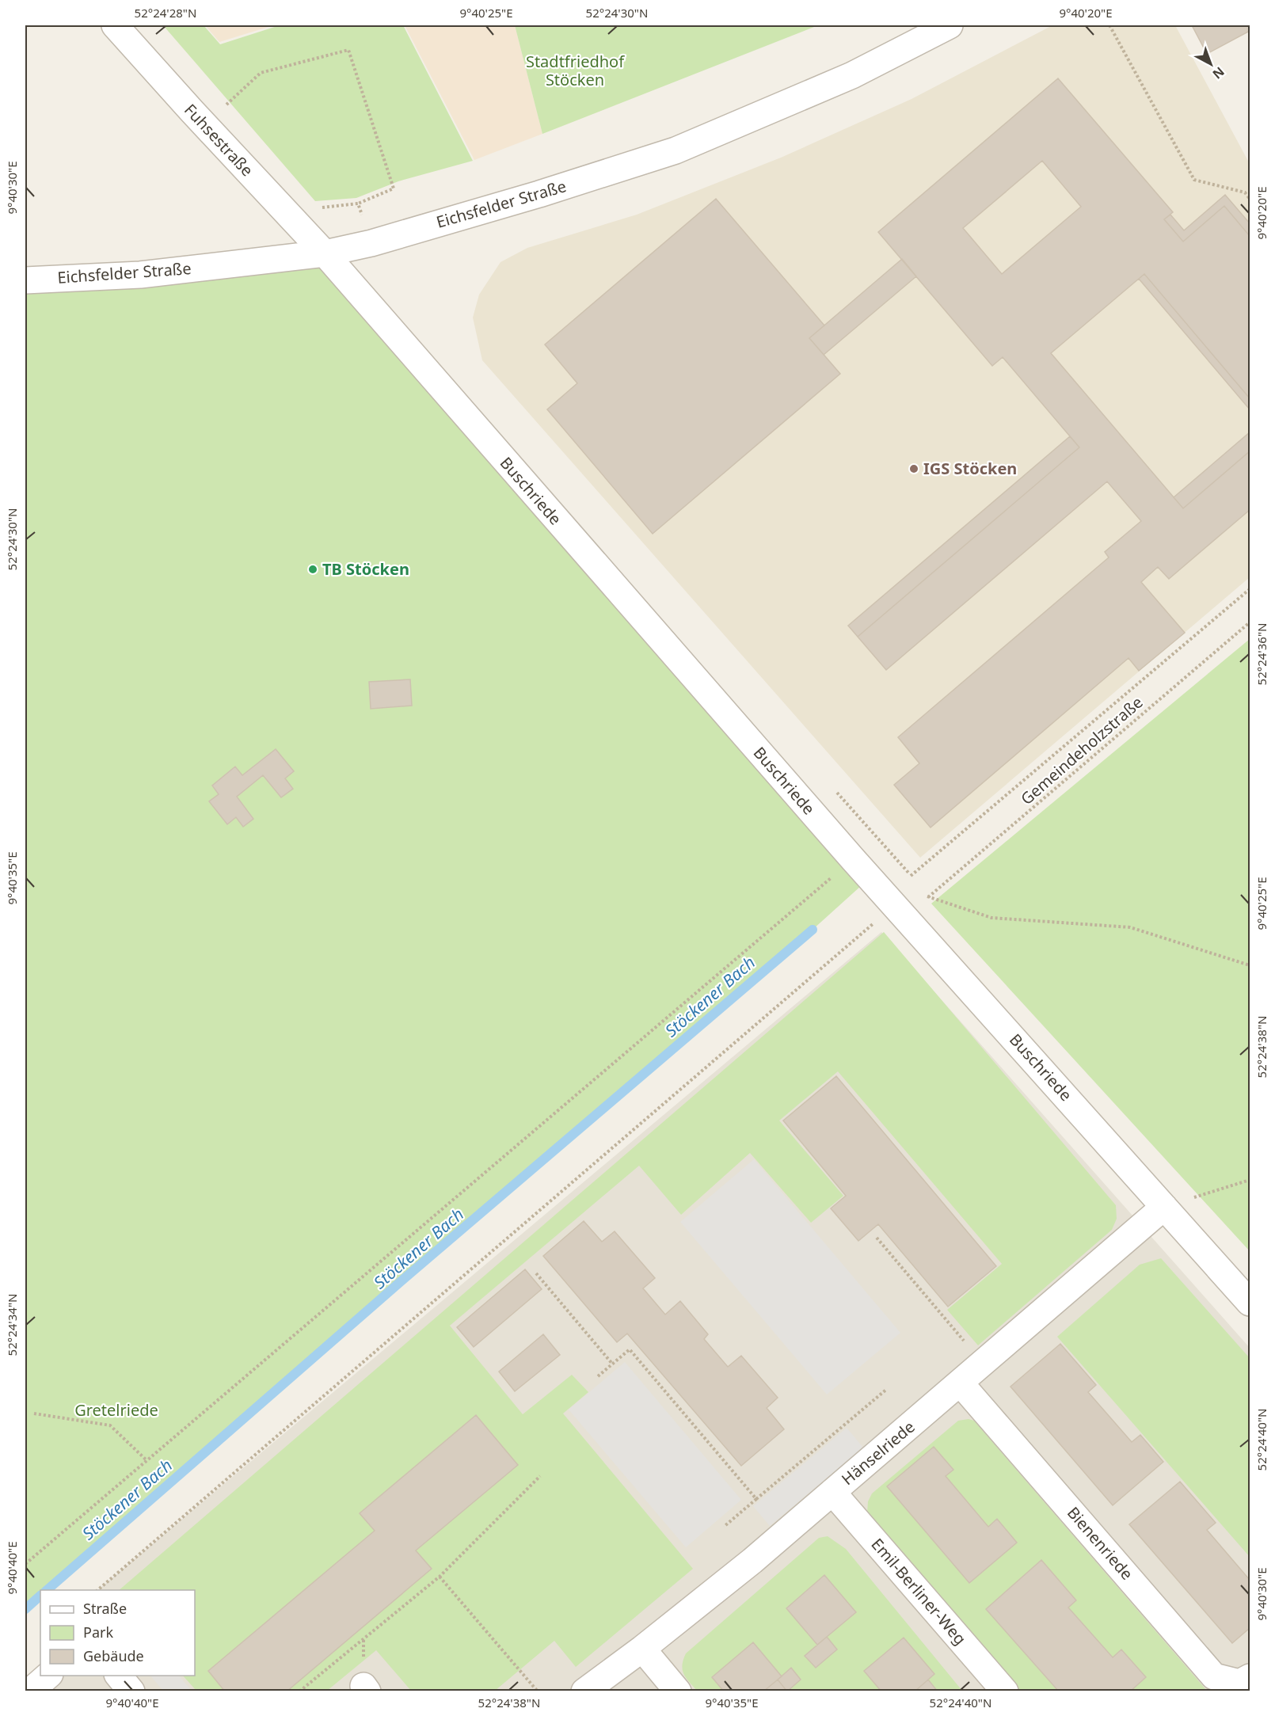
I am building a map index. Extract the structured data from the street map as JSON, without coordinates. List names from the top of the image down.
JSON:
{
  "streets": {
    "street": [
      "Fuhsestraße",
      "Eichsfelder Straße",
      "Buschriede",
      "Hänselriede",
      "Bienenriede",
      "Emil-Berliner-Weg"
    ],
    "path": ["Gemeindeholzstraße"]
  },
  "crossings": [
    ["Fuhsestraße", "Eichsfelder Straße"],
    ["Fuhsestraße", "Buschriede"],
    ["Eichsfelder Straße", "Buschriede"],
    ["Buschriede", "Hänselriede"],
    ["Hänselriede", "Bienenriede"],
    ["Hänselriede", "Emil-Berliner-Weg"]
  ],
  "water": ["Stöckener Bach"],
  "parks": ["Stadtfriedhof Stöcken", "Gretelriede"],
  "places": ["IGS Stöcken", "TB Stöcken"],
  "legend": ["Straße", "Park", "Gebäude"],
  "north": "bottom right",
  "coordinates": [
    "52°24'28\"N",
    "9°40'25\"E",
    "52°24'30\"N",
    "9°40'20\"E",
    "9°40'30\"E",
    "52°24'36\"N",
    "9°40'35\"E",
    "52°24'38\"N",
    "52°24'34\"N",
    "52°24'40\"N",
    "9°40'40\"E"
  ]
}
